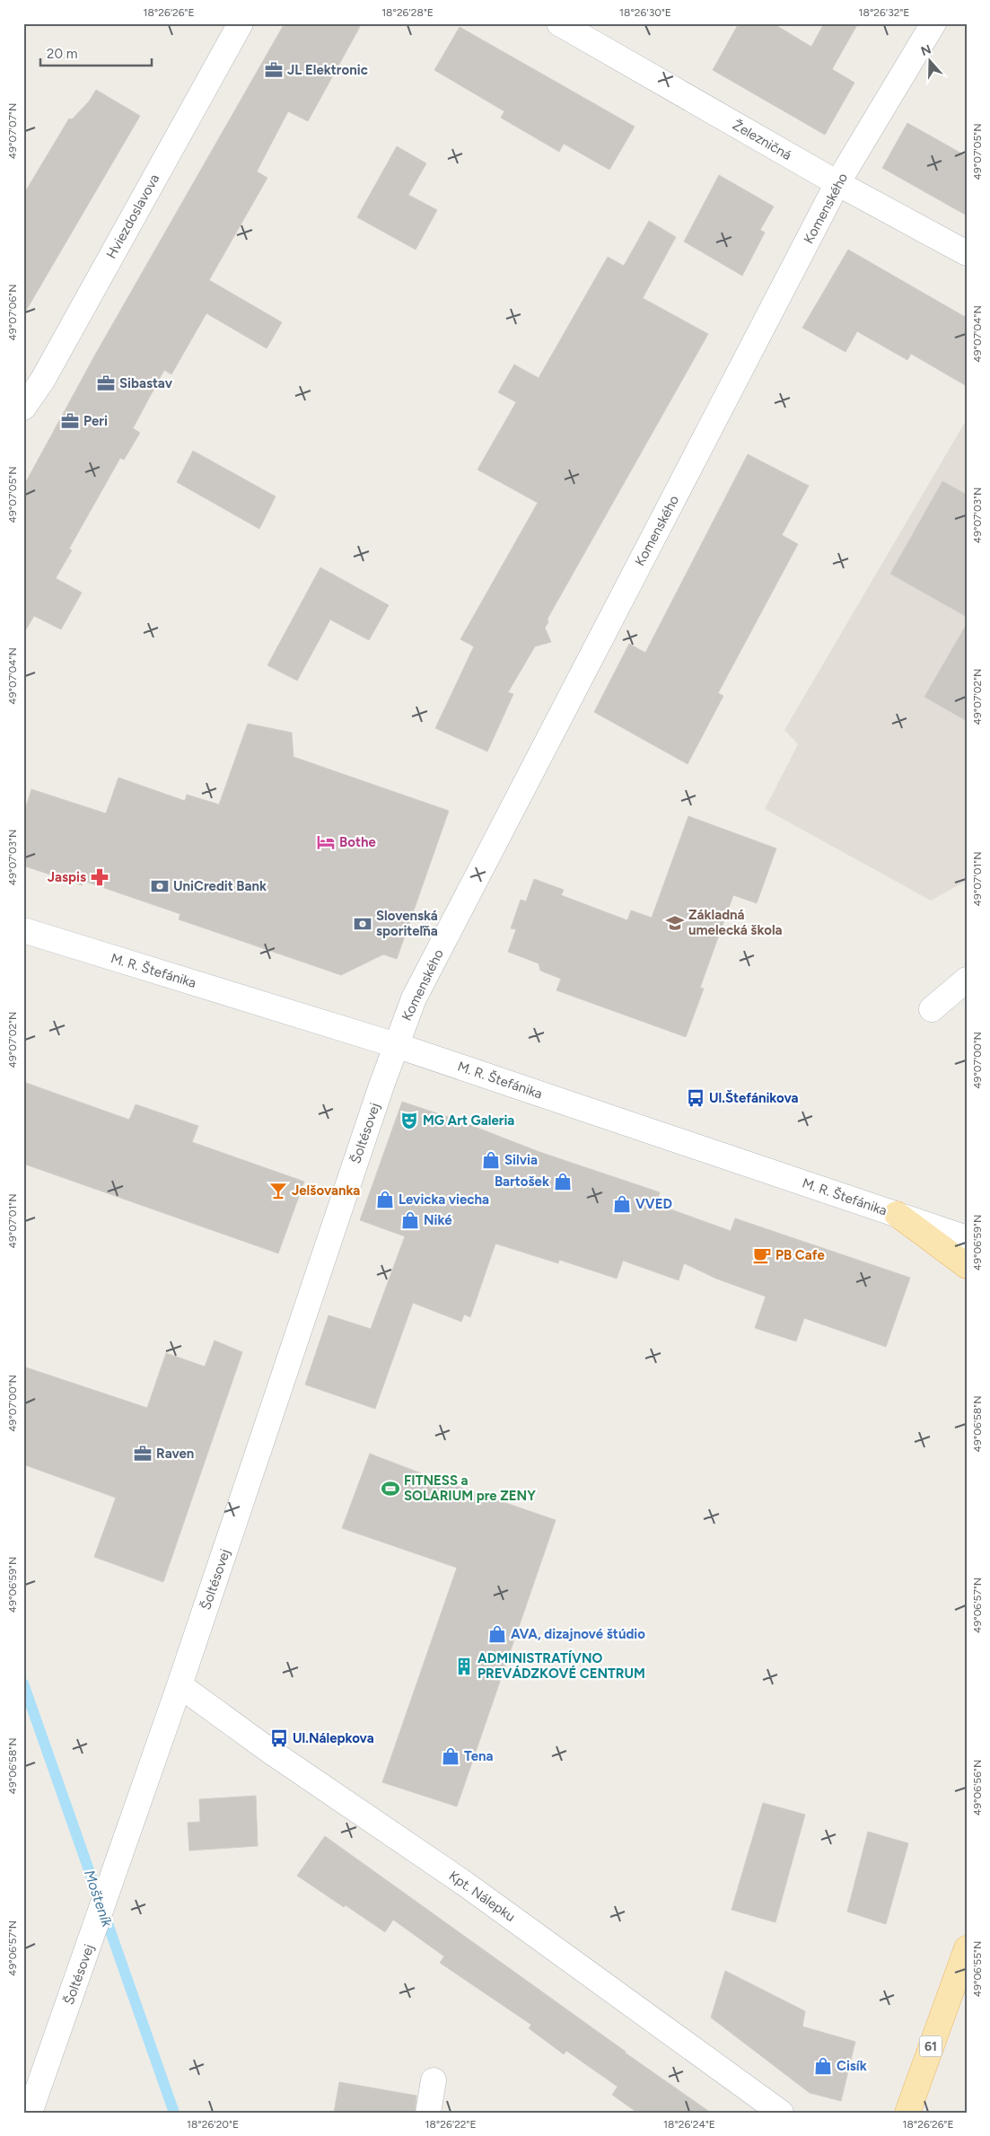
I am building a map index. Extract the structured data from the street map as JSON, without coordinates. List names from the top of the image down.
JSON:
{
  "streets": {
    "main road": ["61"],
    "street": [
      "Železničná",
      "Komenského",
      "Hviezdoslavova",
      "M. R. Štefánika",
      "Šoltésovej",
      "Kpt. Nálepku"
    ]
  },
  "crossings": [
    ["Železničná", "Komenského"],
    ["Komenského", "M. R. Štefánika"],
    ["Komenského", "Šoltésovej"],
    ["M. R. Štefánika", "Šoltésovej"],
    ["Šoltésovej", "Kpt. Nálepku"]
  ],
  "water": ["Mošteník"],
  "places": {
    "office": [
      "JL Elektronic",
      "Sibastav",
      "Peri",
      "Raven"
    ],
    "hotel": ["Bothe"],
    "pharmacy": ["Jaspis"],
    "bank": ["UniCredit Bank", "Slovenská sporiteľňa"],
    "school or university": ["Základná umelecká škola"],
    "bus stop": ["Ul.Štefánikova", "Ul.Nálepkova"],
    "theatre": ["MG Art Galeria"],
    "shop": [
      "Silvia",
      "Bartošek",
      "Levicka viecha",
      "VVED",
      "Niké",
      "AVA, dizajnové štúdio",
      "Tena",
      "Cisík"
    ],
    "bar": ["Jelšovanka"],
    "cafe": ["PB Cafe"],
    "sports": ["FITNESS a SOLARIUM pre ZENY"],
    "building": ["ADMINISTRATÍVNO PREVÁDZKOVÉ CENTRUM"]
  },
  "scale_bar": "20 m",
  "north": "top",
  "coordinates": [
    "18°26'26\"E",
    "18°26'28\"E",
    "18°26'30\"E",
    "18°26'32\"E",
    "49°07'07\"N",
    "49°07'05\"N",
    "49°07'06\"N",
    "49°07'04\"N",
    "49°07'03\"N",
    "49°07'02\"N",
    "49°07'01\"N",
    "49°07'00\"N",
    "49°06'59\"N",
    "49°06'58\"N",
    "49°06'57\"N",
    "49°06'56\"N",
    "49°06'55\"N",
    "18°26'20\"E",
    "18°26'22\"E",
    "18°26'24\"E"
  ]
}
